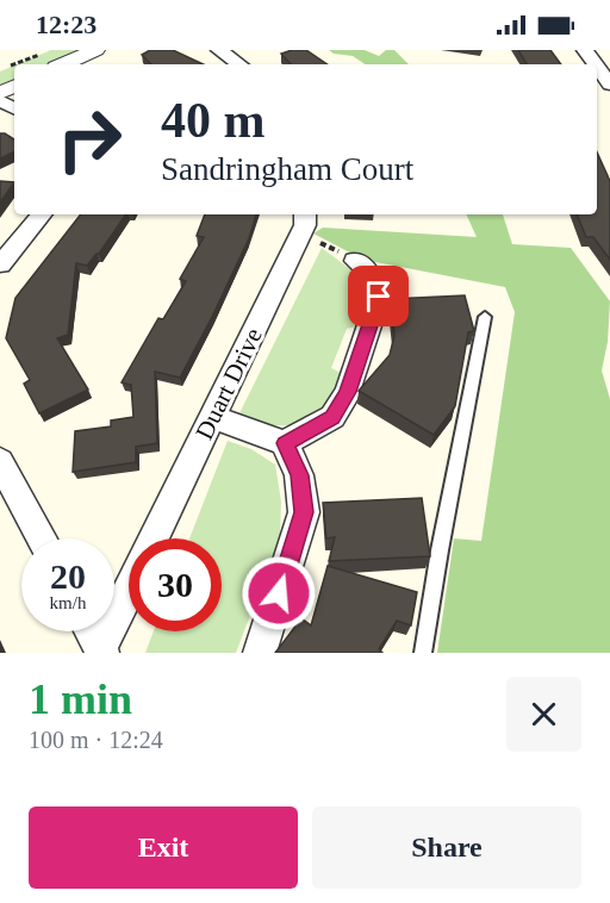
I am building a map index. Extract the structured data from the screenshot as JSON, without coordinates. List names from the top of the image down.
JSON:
{
  "streets": {
    "street": ["Duart Drive"]
  },
  "page": {
    "status": "12:23",
    "turn": ["40 m", "Sandringham Court"],
    "speed": "20 km/h",
    "limit": "30",
    "heading": ["1 min", "100 m · 12:24"],
    "buttons": ["Exit", "Share"]
  }
}
